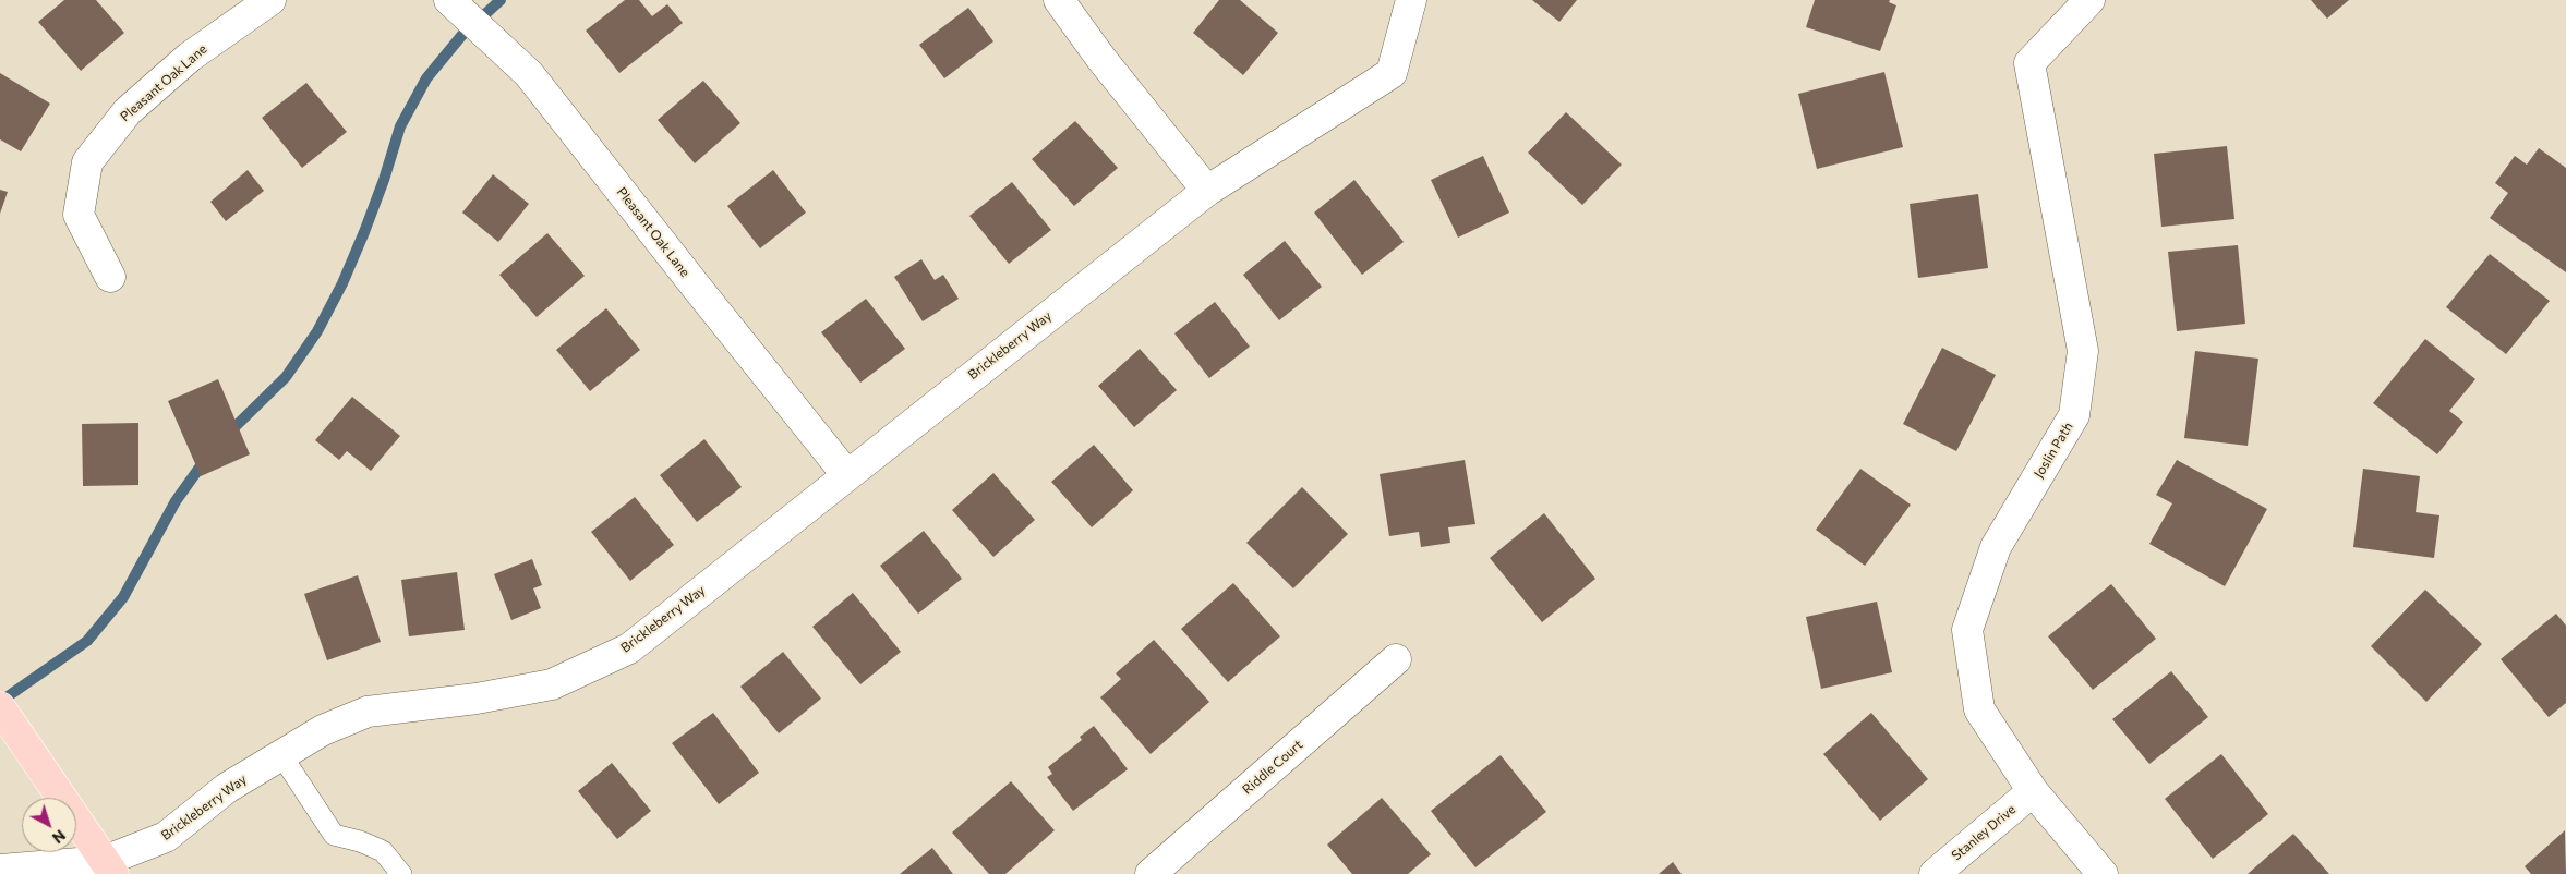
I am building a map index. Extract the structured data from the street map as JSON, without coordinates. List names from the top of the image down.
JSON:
{
  "streets": {
    "street": [
      "Pleasant Oak Lane",
      "Brickleberry Way",
      "Joslin Path",
      "Riddle Court",
      "Stanley Drive"
    ]
  },
  "crossings": [
    ["Pleasant Oak Lane", "Brickleberry Way"],
    ["Joslin Path", "Stanley Drive"]
  ],
  "north": "bottom right"
}
